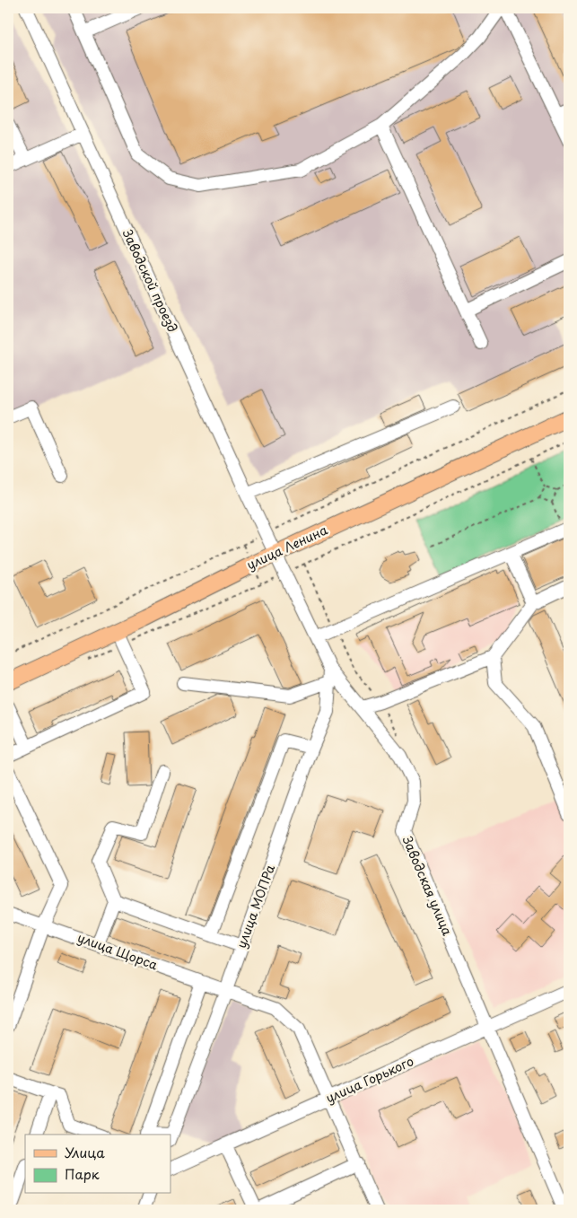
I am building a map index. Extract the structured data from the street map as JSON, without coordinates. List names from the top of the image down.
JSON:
{
  "streets": {
    "main road": ["улица Ленина"],
    "street": [
      "Заводской проезд",
      "Заводская улица",
      "улица МОПРа",
      "улица Щорса",
      "улица Горького"
    ]
  },
  "crossings": [
    ["Заводской проезд", "улица Ленина"],
    ["Заводской проезд", "Заводская улица"],
    ["улица Ленина", "Заводская улица"],
    ["Заводская улица", "улица МОПРа"],
    ["Заводская улица", "улица Горького"],
    ["улица МОПРа", "улица Щорса"],
    ["улица Щорса", "улица Горького"]
  ],
  "legend": ["Улица", "Парк"]
}
